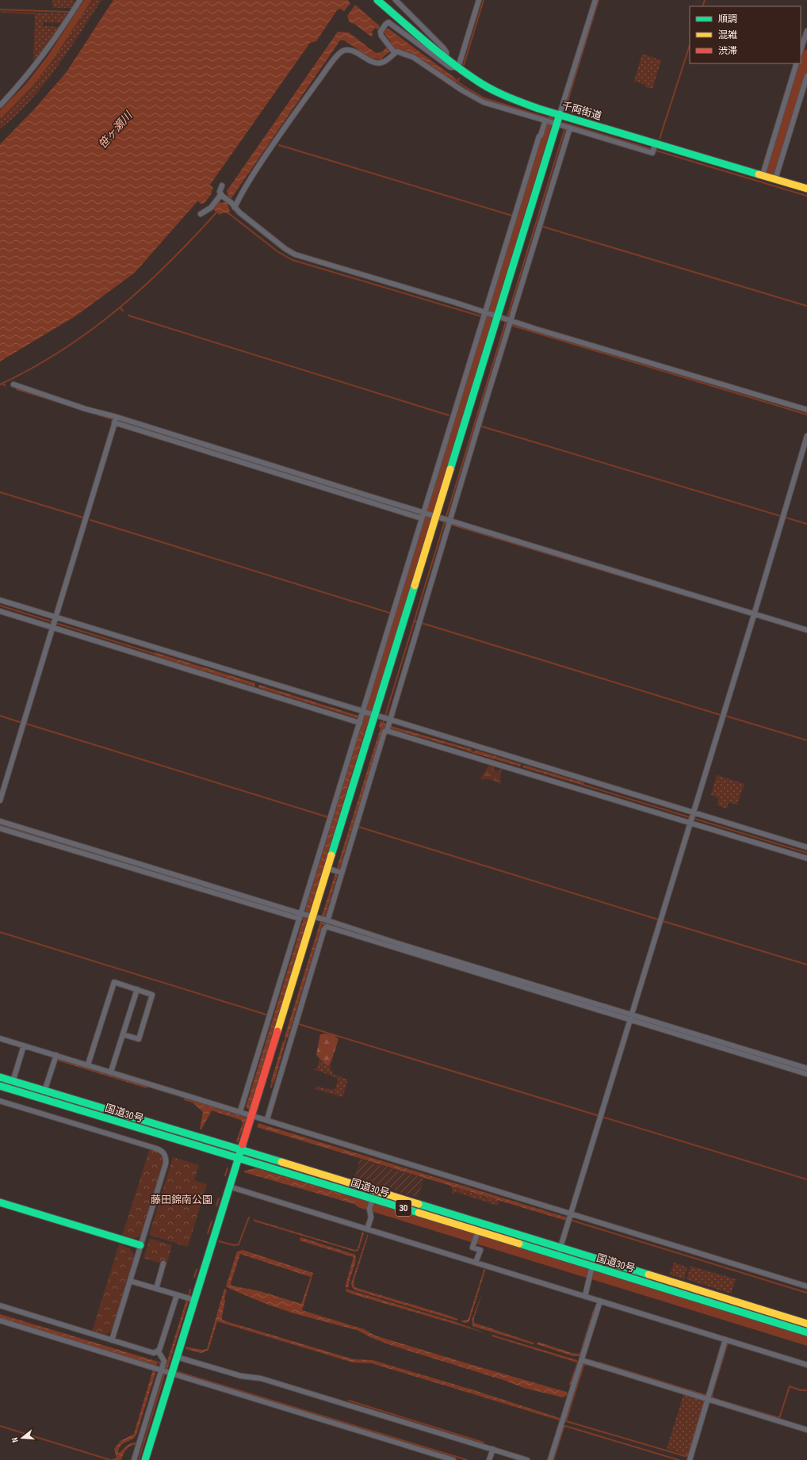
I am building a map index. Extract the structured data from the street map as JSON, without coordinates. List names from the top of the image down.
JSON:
{
  "streets": {
    "main road": ["千両街道", "国道30号", "30"]
  },
  "water": ["笹ヶ瀬川"],
  "parks": ["藤田錦南公園"],
  "legend": ["順調", "混雑", "渋滞"],
  "north": "left"
}
